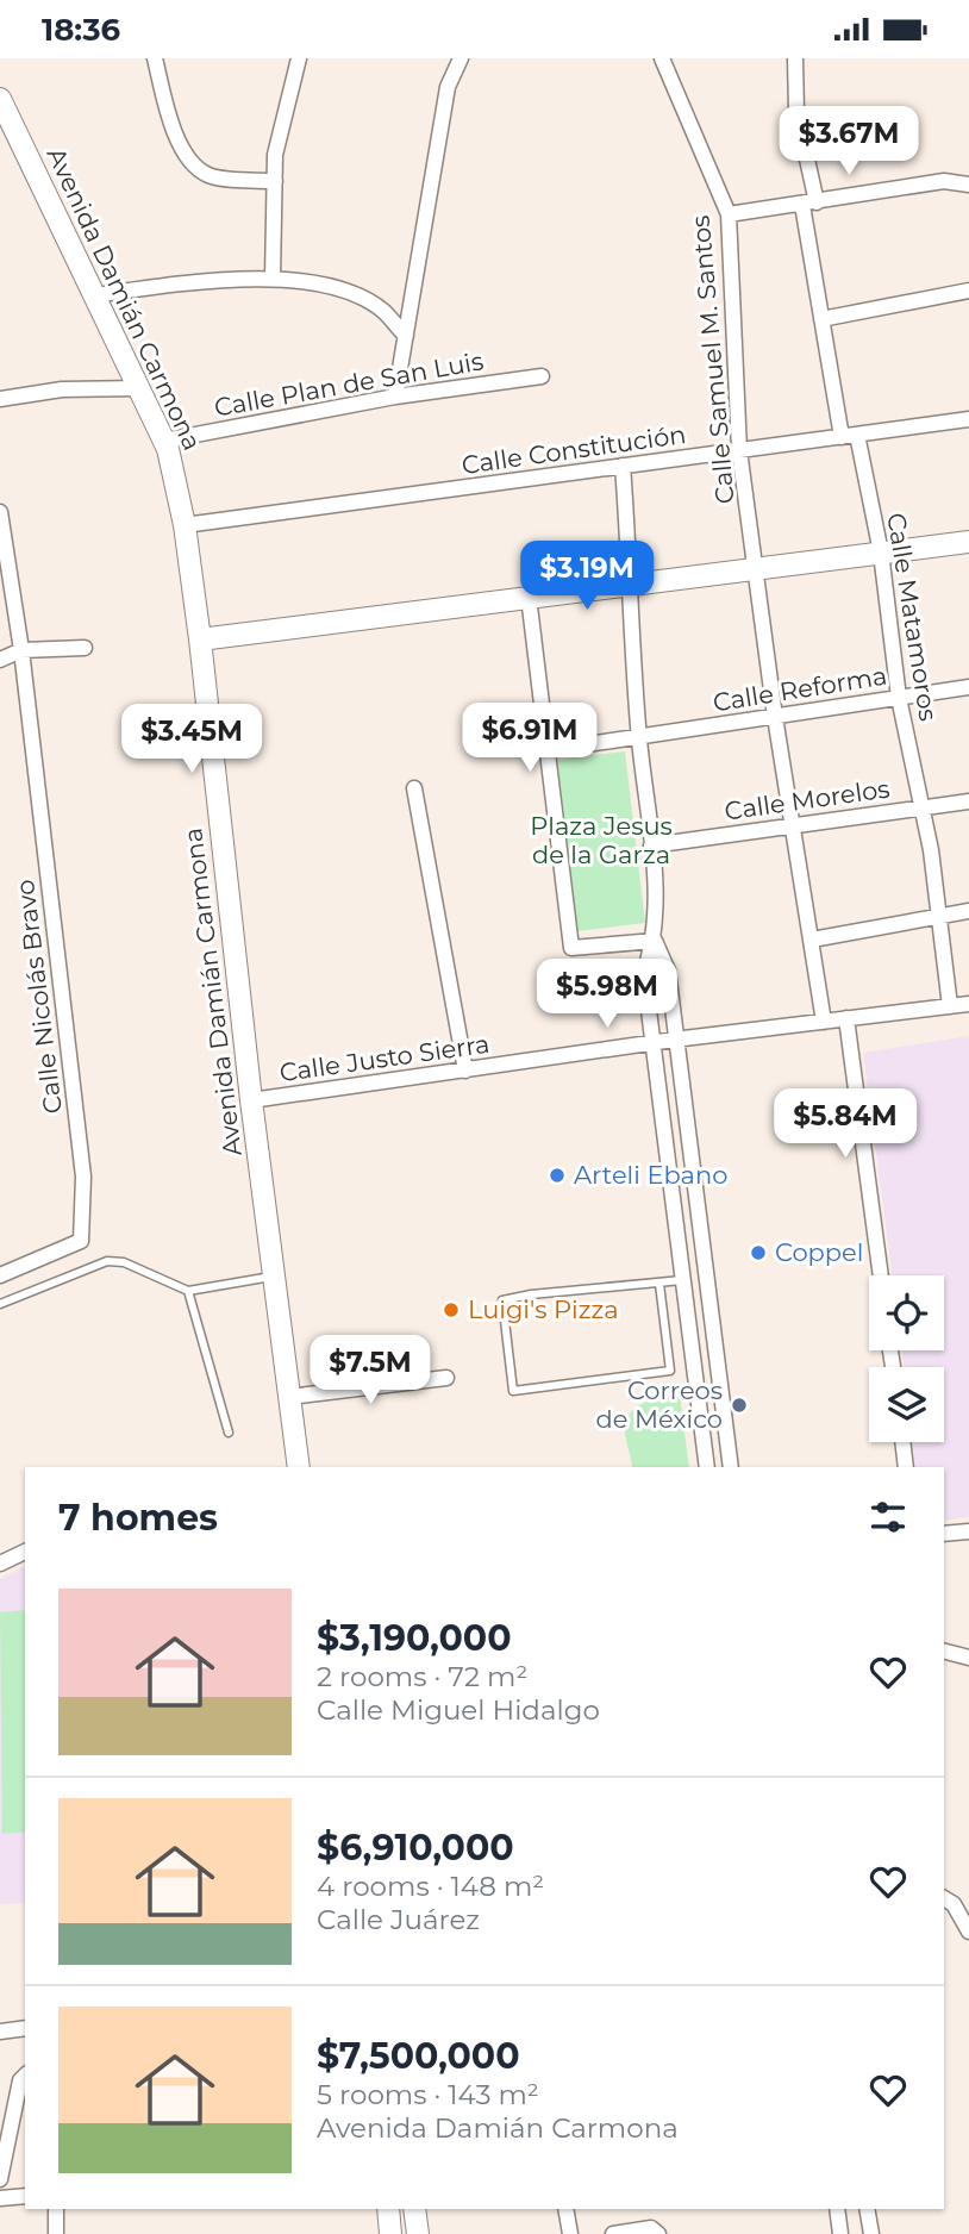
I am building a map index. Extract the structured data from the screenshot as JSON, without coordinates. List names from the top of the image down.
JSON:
{
  "streets": {
    "street": [
      "Avenida Damián Carmona",
      "Calle Samuel M. Santos",
      "Calle Plan de San Luis",
      "Calle Constitución",
      "Calle Matamoros",
      "Calle Reforma",
      "Calle Morelos",
      "Calle Nicolás Bravo",
      "Calle Justo Sierra"
    ]
  },
  "crossings": [
    ["Avenida Damián Carmona", "Calle Plan de San Luis"],
    ["Avenida Damián Carmona", "Calle Constitución"],
    ["Avenida Damián Carmona", "Calle Justo Sierra"],
    ["Calle Samuel M. Santos", "Calle Constitución"],
    ["Calle Samuel M. Santos", "Calle Reforma"],
    ["Calle Samuel M. Santos", "Calle Morelos"],
    ["Calle Samuel M. Santos", "Calle Justo Sierra"],
    ["Calle Constitución", "Calle Matamoros"],
    ["Calle Matamoros", "Calle Reforma"],
    ["Calle Matamoros", "Calle Morelos"],
    ["Calle Matamoros", "Calle Justo Sierra"]
  ],
  "parks": ["Plaza Jesus de la Garza"],
  "places": [
    "Arteli Ebano",
    "Coppel",
    "Luigi's Pizza",
    "Correos de México"
  ],
  "page": {
    "status": "18:36",
    "price": [
      "$3.67M",
      "$3.19M",
      "$6.91M",
      "$3.45M",
      "$5.98M",
      "$5.84M",
      "$7.5M"
    ],
    "heading": "7 homes",
    "list": [
      {
        "name": "$3,190,000",
        "note": "2 rooms · 72 m² · Calle Miguel Hidalgo"
      },
      {
        "name": "$6,910,000",
        "note": "4 rooms · 148 m² · Calle Juárez"
      },
      {
        "name": "$7,500,000",
        "note": "5 rooms · 143 m² · Avenida Damián Carmona"
      }
    ]
  }
}
